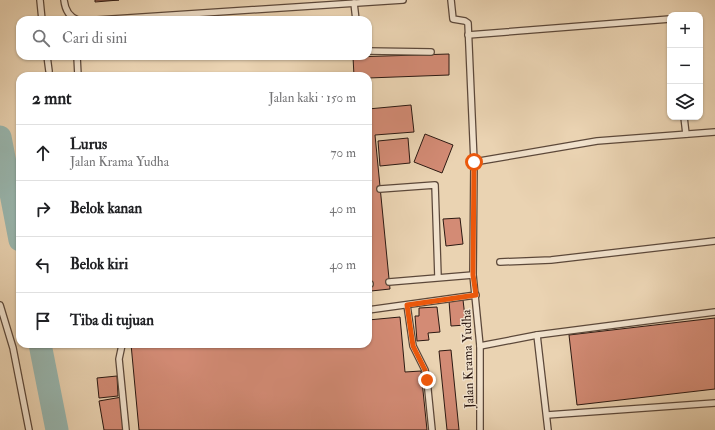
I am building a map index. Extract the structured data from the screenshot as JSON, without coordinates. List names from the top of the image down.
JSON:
{
  "streets": {
    "lane": ["Jalan Krama Yudha"]
  },
  "page": {
    "map_buttons": ["+", "−"],
    "search": "Cari di sini",
    "heading": ["2 mnt", "Jalan kaki · 150 m"],
    "list": [
      ["Lurus", "Jalan Krama Yudha", "70 m"],
      ["Belok kanan", "40 m"],
      ["Belok kiri", "40 m"],
      "Tiba di tujuan"
    ]
  }
}
